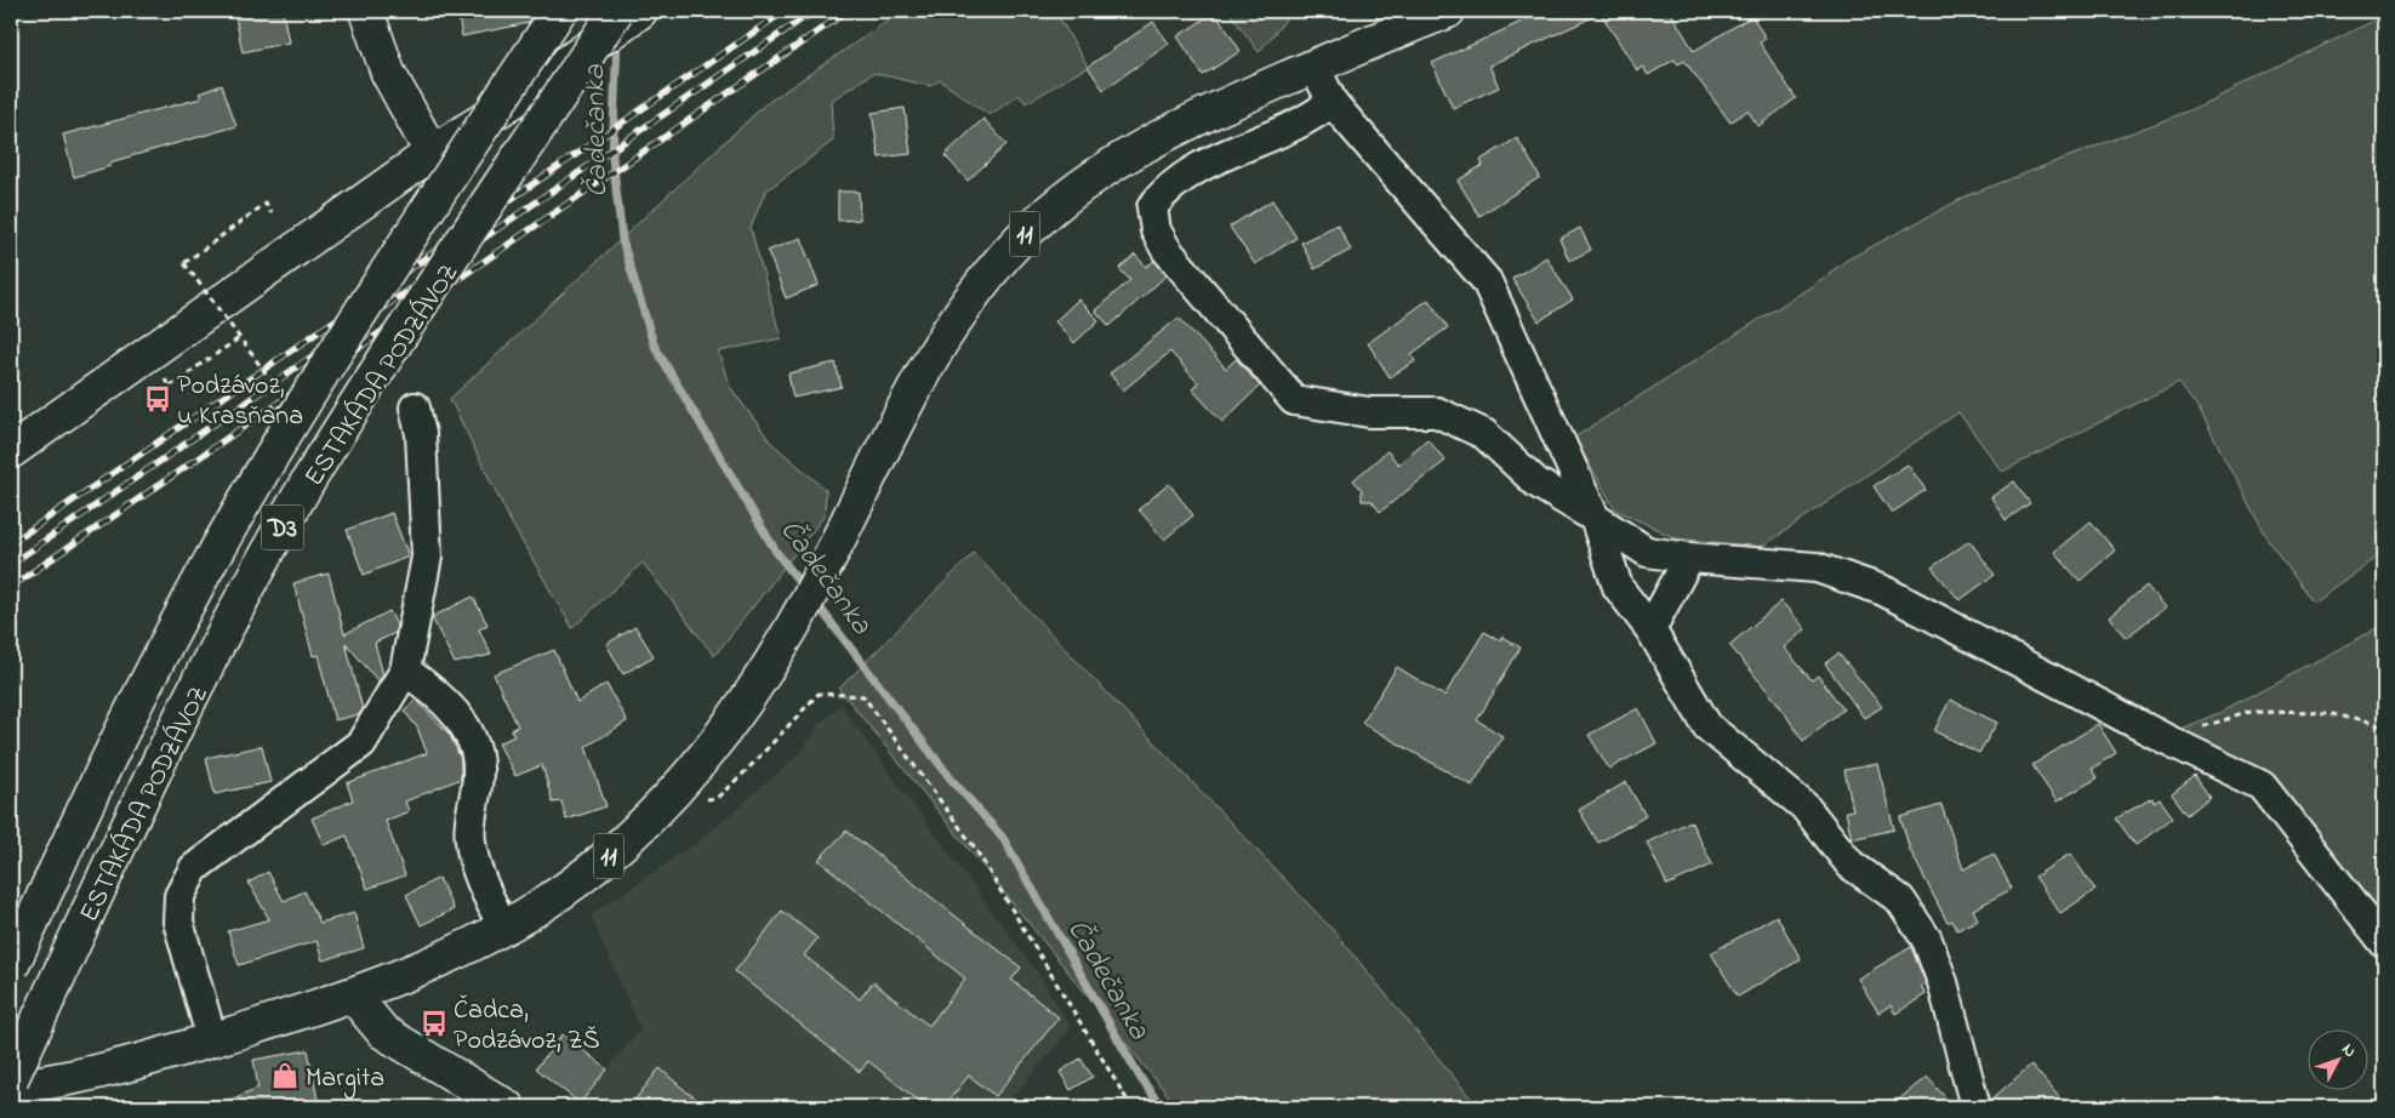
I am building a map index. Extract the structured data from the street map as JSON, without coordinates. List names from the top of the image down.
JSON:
{
  "streets": {
    "main road": ["11", "ESTAKÁDA PODZÁVOZ", "D3"]
  },
  "water": ["Čadečanka"],
  "places": {
    "bus stop": ["Podzávoz, u Krasňana", "Čadca, Podzávoz, ZŠ"],
    "shop": ["Margita"]
  },
  "north": "top right"
}
